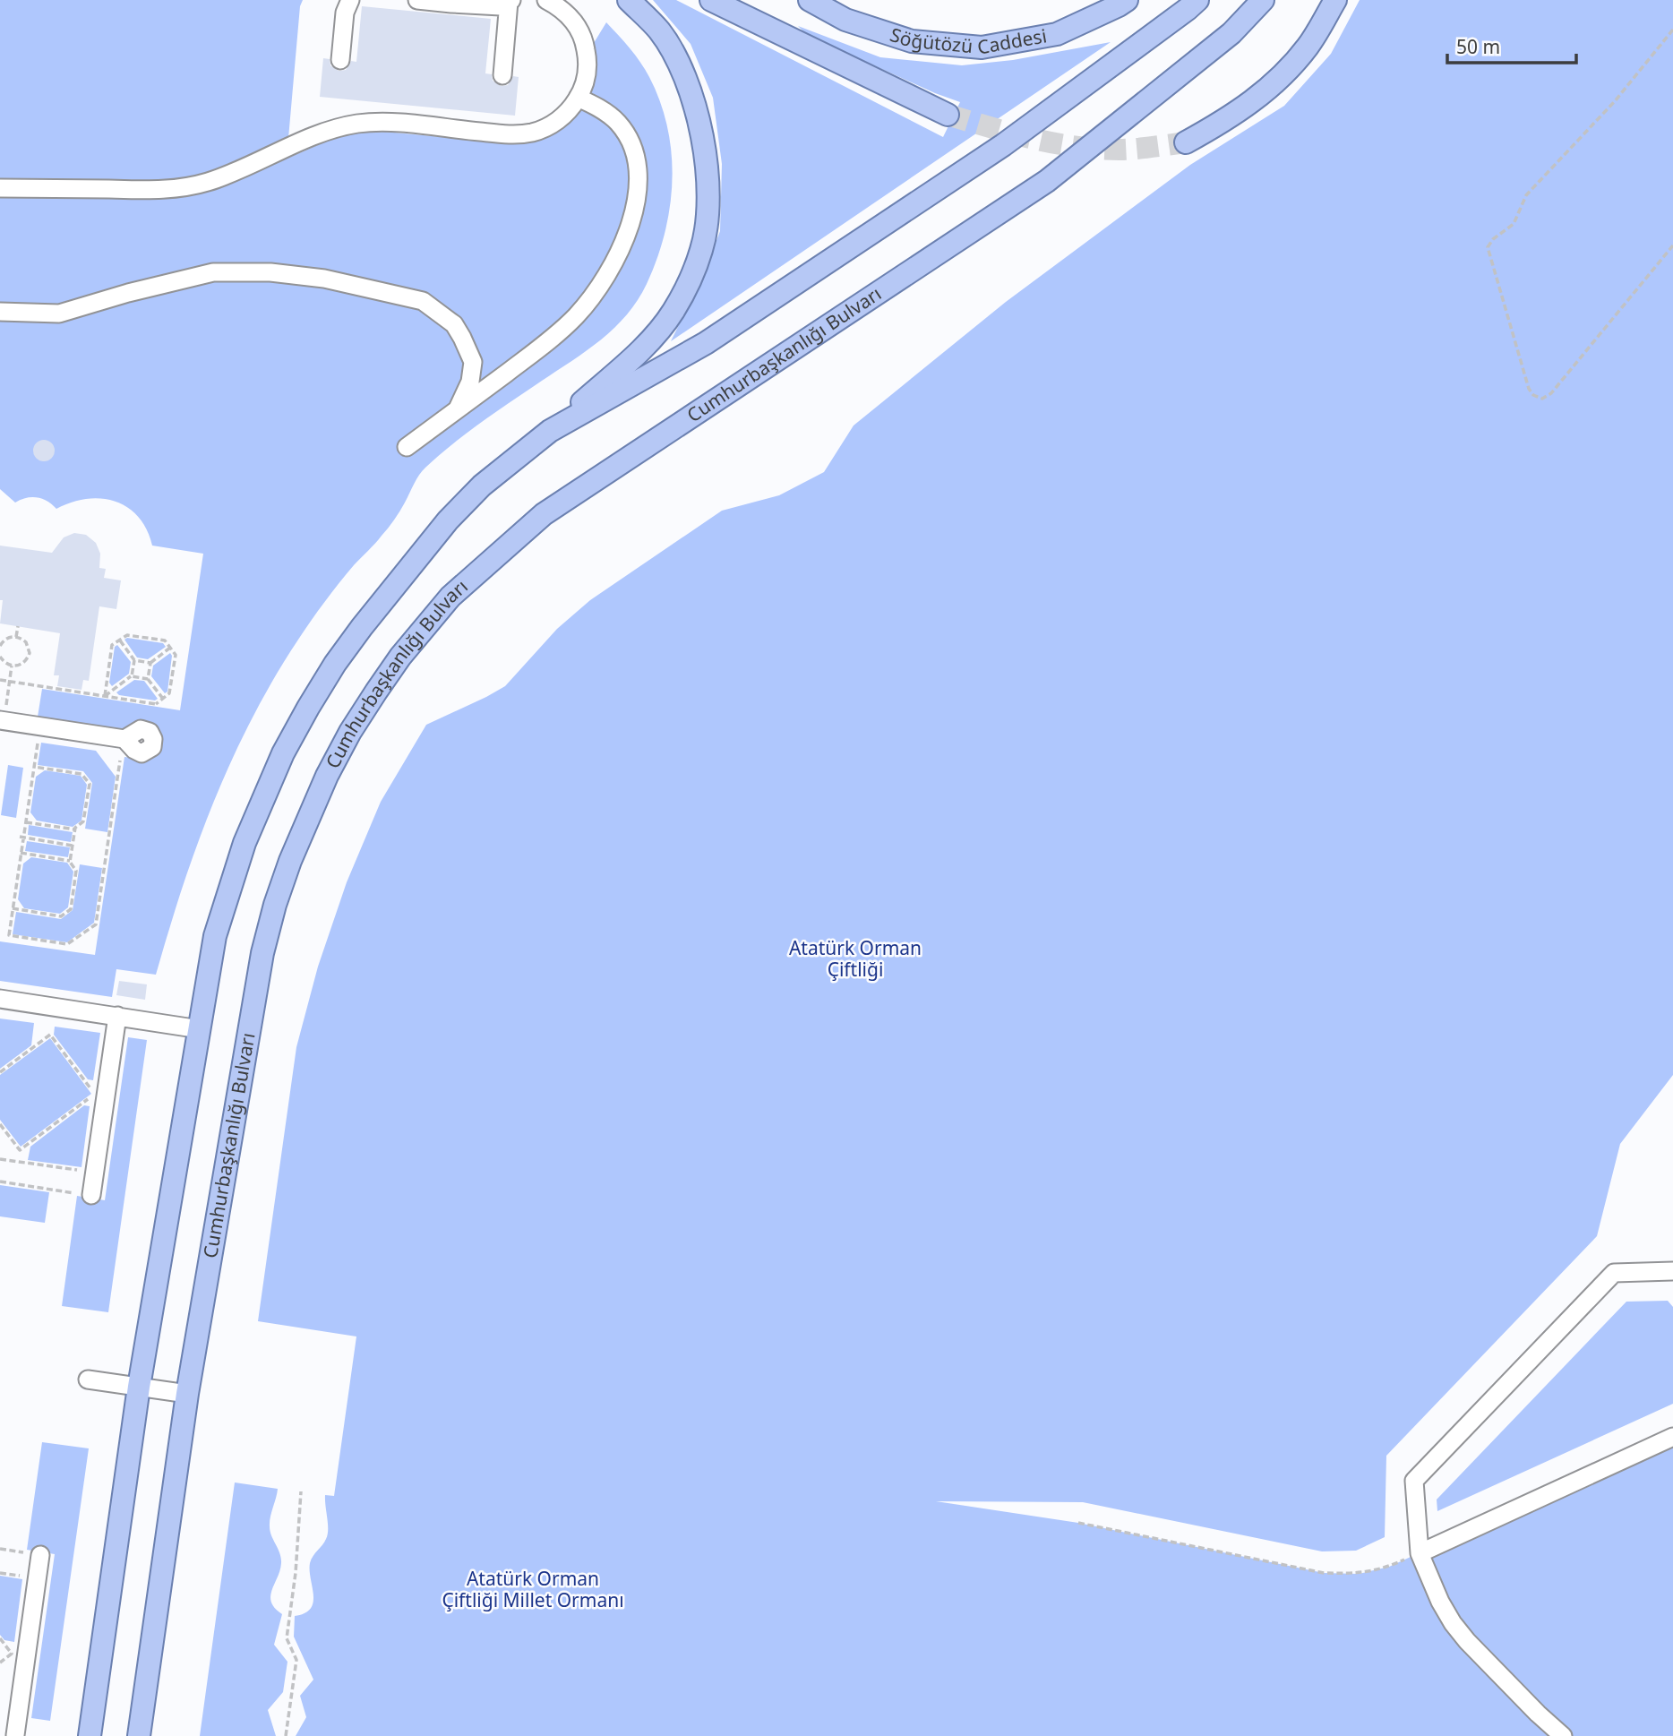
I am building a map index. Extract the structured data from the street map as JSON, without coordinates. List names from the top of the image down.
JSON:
{
  "streets": {
    "main road": ["Söğütözü Caddesi", "Cumhurbaşkanlığı Bulvarı"]
  },
  "parks": ["Atatürk Orman Çiftliği", "Atatürk Orman Çiftliği Millet Ormanı"],
  "scale_bar": "50 m"
}
